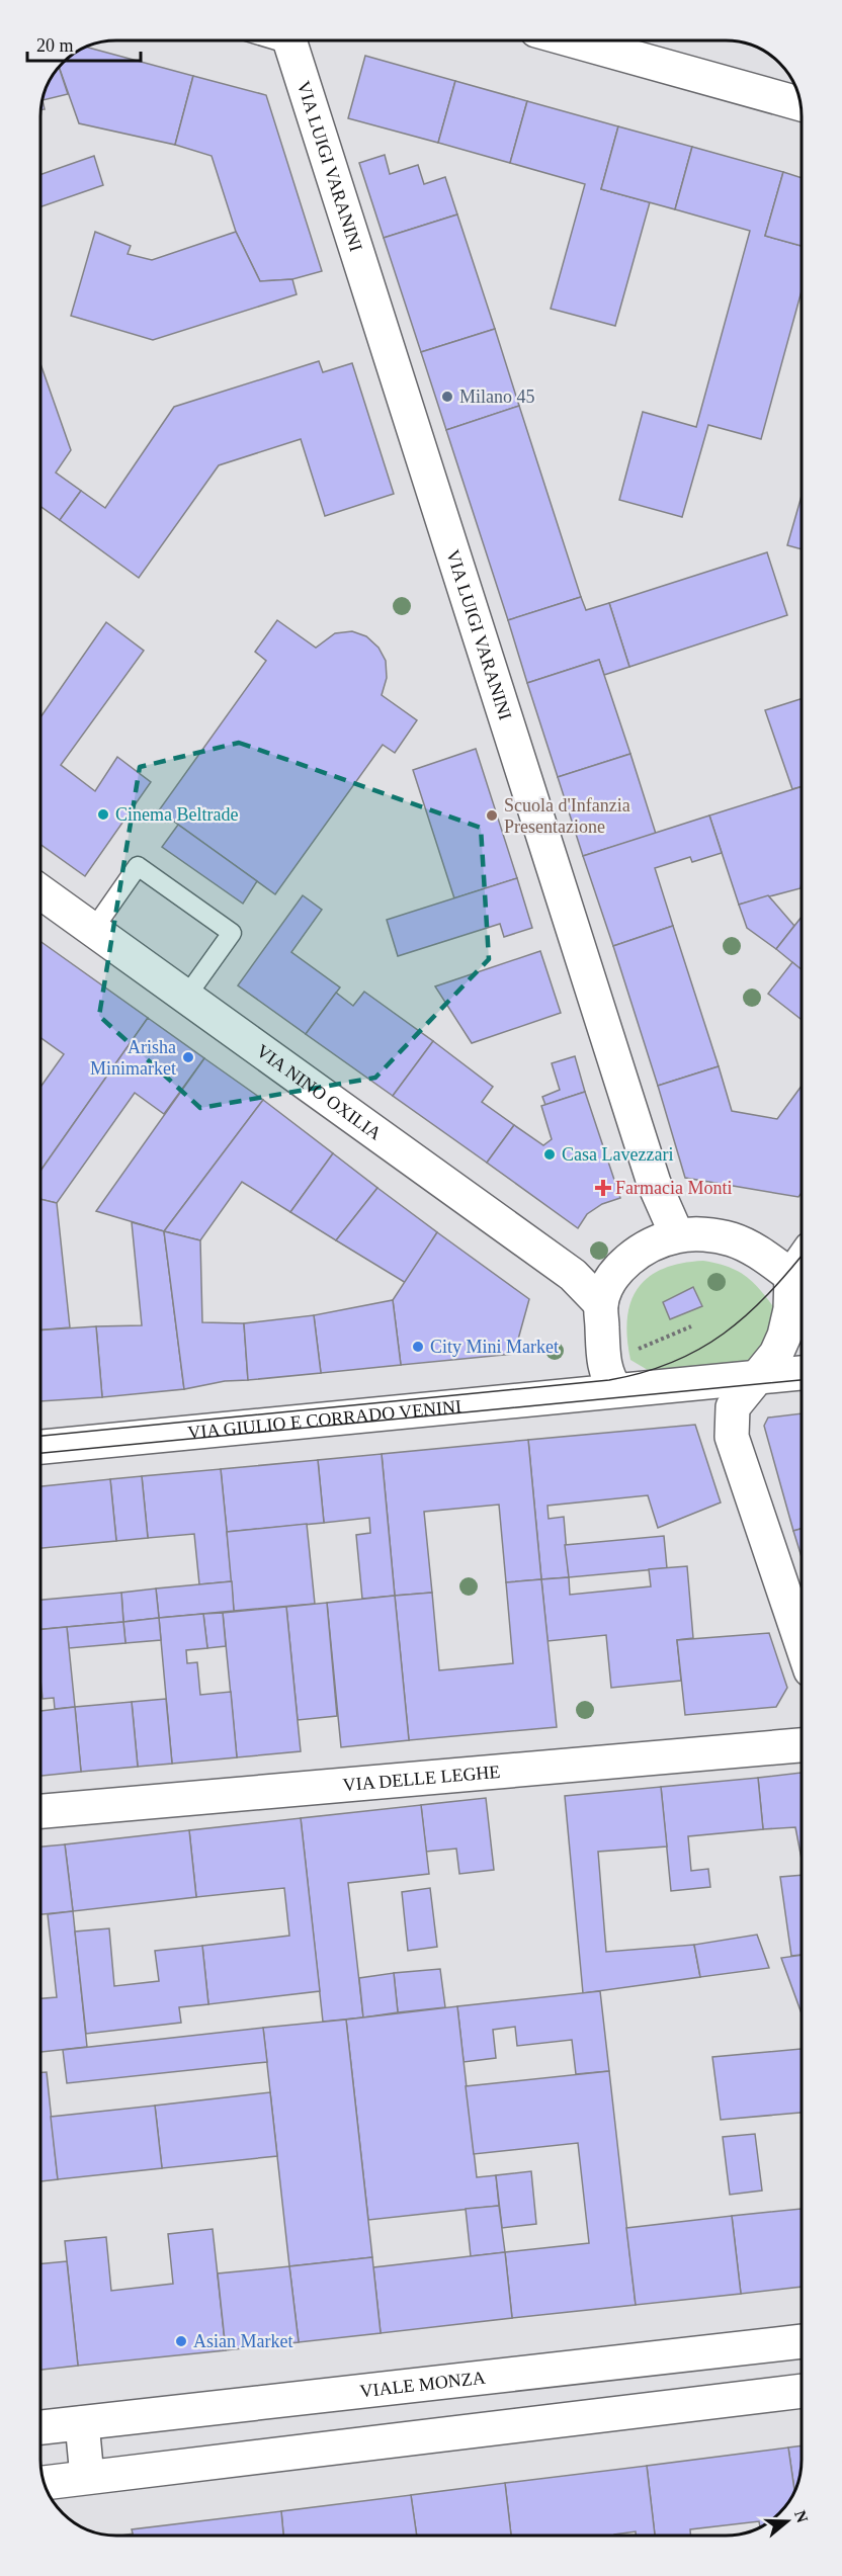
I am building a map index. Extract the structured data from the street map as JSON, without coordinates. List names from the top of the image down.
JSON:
{
  "streets": {
    "street": [
      "VIA LUIGI VARANINI",
      "VIA NINO OXILIA",
      "VIA GIULIO E CORRADO VENINI",
      "VIA DELLE LEGHE",
      "VIALE MONZA"
    ]
  },
  "crossings": [
    ["VIA LUIGI VARANINI", "VIA NINO OXILIA"],
    ["VIA LUIGI VARANINI", "VIA GIULIO E CORRADO VENINI"],
    ["VIA NINO OXILIA", "VIA GIULIO E CORRADO VENINI"]
  ],
  "places": {
    "other": [
      "Milano 45",
      "Cinema Beltrade",
      "Scuola d'Infanzia Presentazione",
      "Arisha Minimarket",
      "Casa Lavezzari",
      "City Mini Market",
      "Asian Market"
    ],
    "health": ["Farmacia Monti"]
  },
  "scale_bar": "20 m",
  "north": "right"
}
